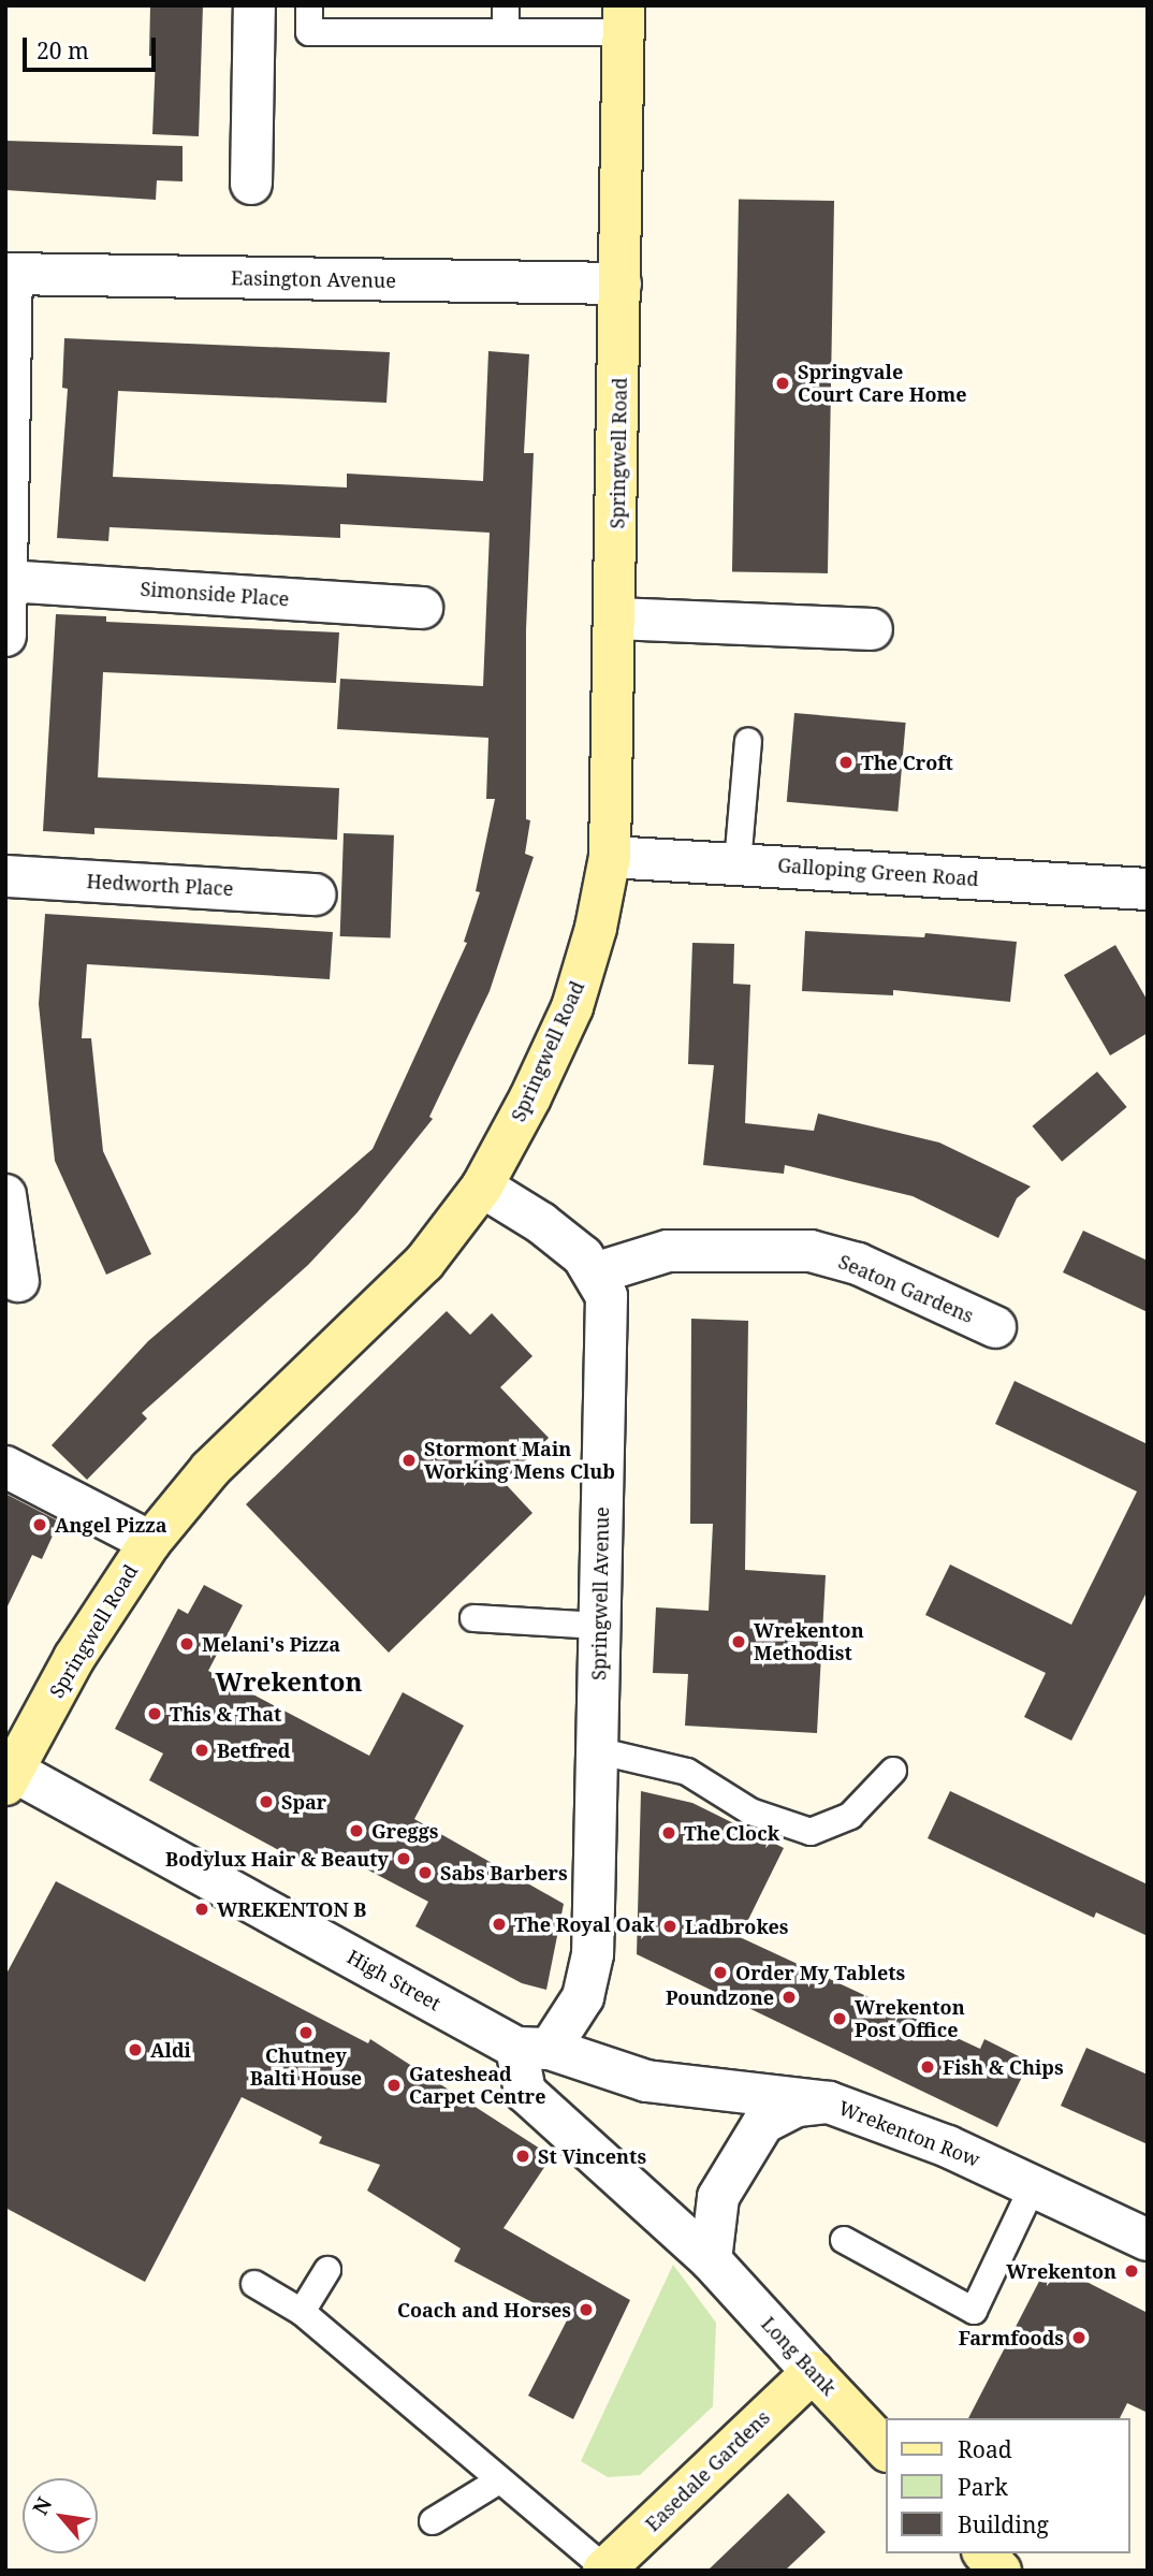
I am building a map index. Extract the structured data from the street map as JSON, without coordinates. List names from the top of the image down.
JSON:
{
  "streets": {
    "main road": ["Springwell Road", "Long Bank", "Easedale Gardens"],
    "street": [
      "Easington Avenue",
      "Simonside Place",
      "Galloping Green Road",
      "Hedworth Place",
      "Seaton Gardens",
      "Springwell Avenue",
      "High Street",
      "Wrekenton Row"
    ]
  },
  "crossings": [
    ["Easington Avenue", "Springwell Road"],
    ["Springwell Road", "Galloping Green Road"],
    ["Springwell Road", "Springwell Avenue"],
    ["Springwell Road", "High Street"],
    ["Seaton Gardens", "Springwell Avenue"],
    ["Springwell Avenue", "High Street"],
    ["High Street", "Wrekenton Row"],
    ["Wrekenton Row", "Long Bank"],
    ["Long Bank", "Easedale Gardens"]
  ],
  "districts": ["Wrekenton"],
  "places": [
    "Springvale Court Care Home",
    "The Croft",
    "Stormont Main Working Mens Club",
    "Angel Pizza",
    "Wrekenton Methodist",
    "Melani's Pizza",
    "This & That",
    "Betfred",
    "Spar",
    "Greggs",
    "The Clock",
    "Bodylux Hair & Beauty",
    "Sabs Barbers",
    "WREKENTON B",
    "The Royal Oak",
    "Ladbrokes",
    "Order My Tablets",
    "Poundzone",
    "Wrekenton Post Office",
    "Chutney Balti House",
    "Aldi",
    "Fish & Chips",
    "Gateshead Carpet Centre",
    "St Vincents",
    "Wrekenton",
    "Coach and Horses",
    "Farmfoods"
  ],
  "legend": ["Road", "Park", "Building"],
  "scale_bar": "20 m",
  "north": "top left"
}
